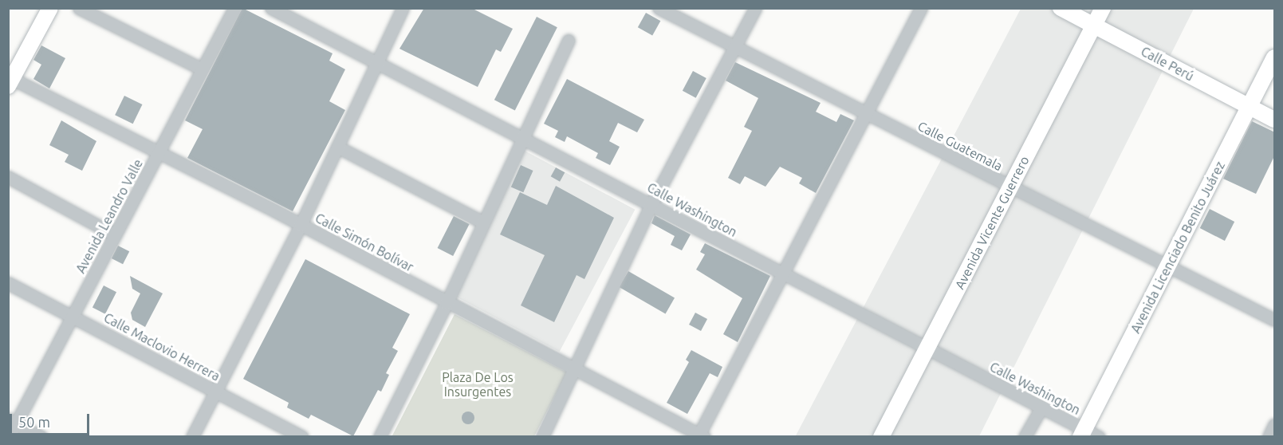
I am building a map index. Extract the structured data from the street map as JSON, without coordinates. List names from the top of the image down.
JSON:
{
  "streets": {
    "main road": ["Calle Perú", "Avenida Vicente Guerrero", "Avenida Licenciado Benito Juárez"],
    "street": [
      "Calle Guatemala",
      "Calle Washington",
      "Avenida Leandro Valle",
      "Calle Simón Bolívar",
      "Calle Maclovio Herrera"
    ]
  },
  "crossings": [
    ["Calle Perú", "Avenida Vicente Guerrero"],
    ["Calle Perú", "Avenida Licenciado Benito Juárez"],
    ["Calle Guatemala", "Avenida Vicente Guerrero"],
    ["Calle Guatemala", "Avenida Licenciado Benito Juárez"],
    ["Calle Washington", "Avenida Vicente Guerrero"],
    ["Calle Washington", "Avenida Licenciado Benito Juárez"],
    ["Avenida Leandro Valle", "Calle Simón Bolívar"],
    ["Avenida Leandro Valle", "Calle Maclovio Herrera"]
  ],
  "parks": ["Plaza De Los Insurgentes"],
  "scale_bar": "50 m"
}
